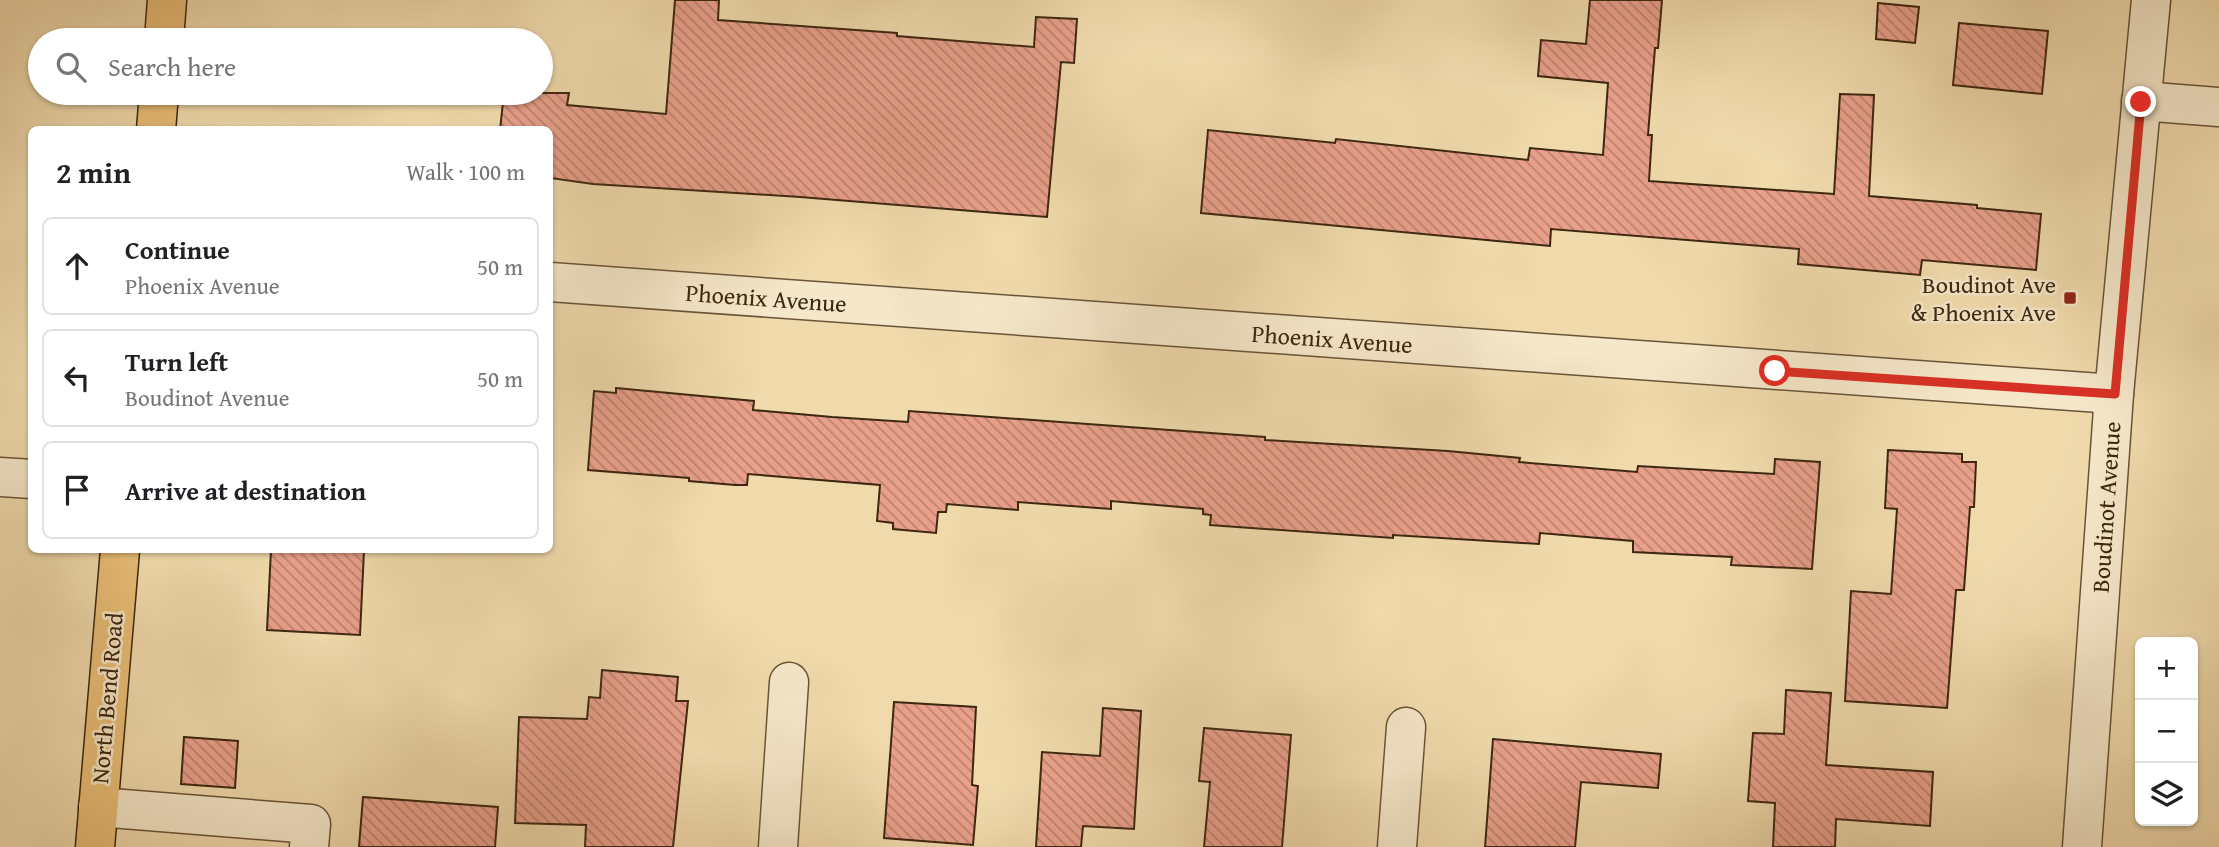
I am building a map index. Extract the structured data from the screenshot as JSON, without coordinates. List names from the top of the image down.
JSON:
{
  "streets": {
    "main road": ["North Bend Road"],
    "street": ["Phoenix Avenue", "Boudinot Avenue"]
  },
  "crossings": [
    ["Phoenix Avenue", "Boudinot Avenue"]
  ],
  "places": {
    "transit": ["Boudinot Ave & Phoenix Ave"]
  },
  "page": {
    "search": "Search here",
    "heading": ["2 min", "Walk · 100 m"],
    "list": [
      ["Continue", "Phoenix Avenue", "50 m"],
      ["Turn left", "Boudinot Avenue", "50 m"],
      "Arrive at destination"
    ],
    "map_buttons": ["+", "−"]
  }
}
